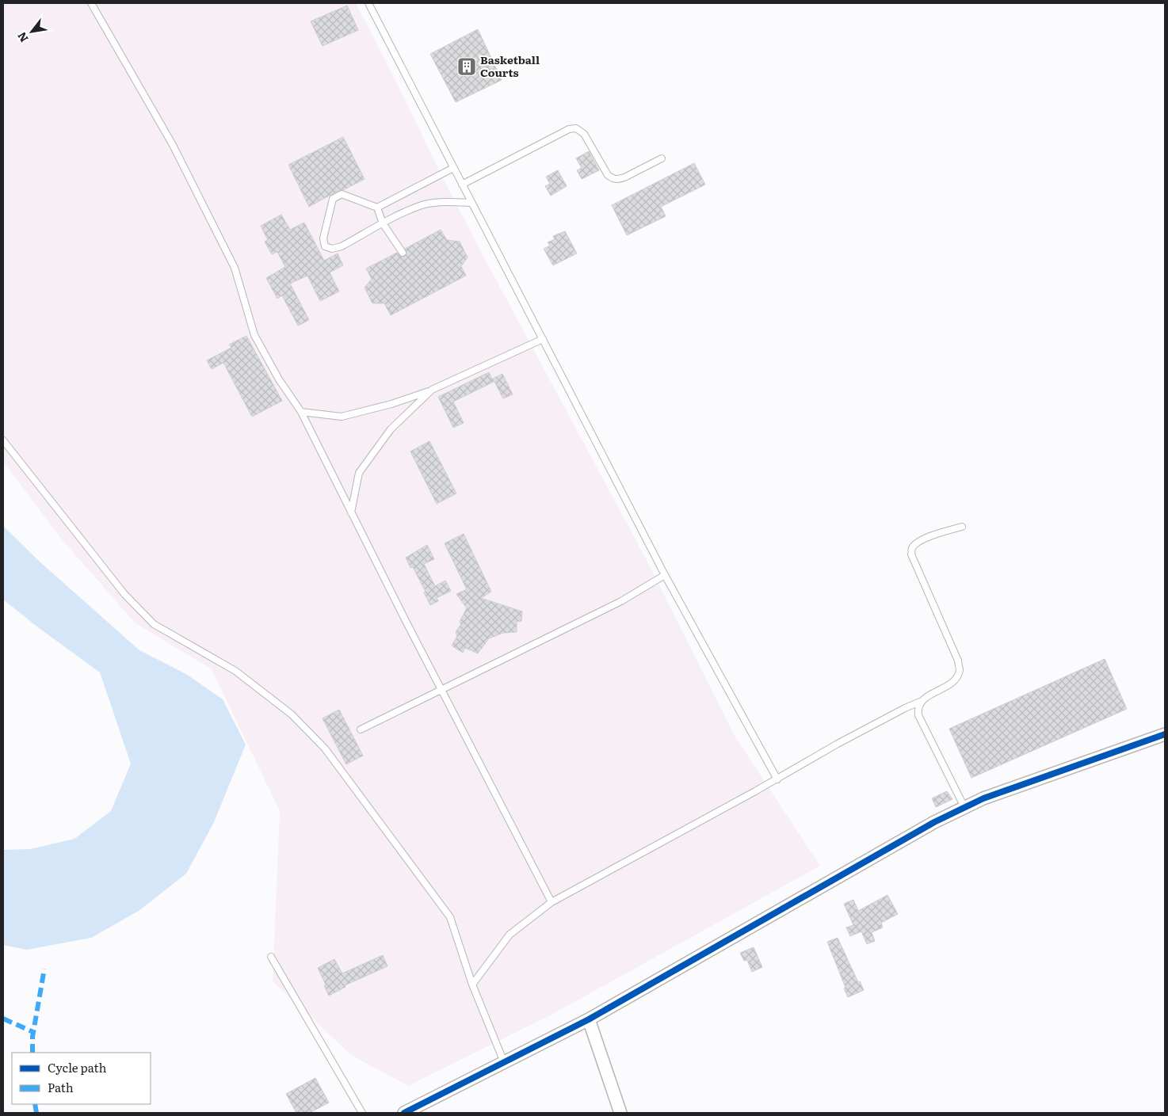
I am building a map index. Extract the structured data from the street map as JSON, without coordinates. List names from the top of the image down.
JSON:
{
  "places": {
    "building": ["Basketball Courts"]
  },
  "legend": ["Cycle path", "Path"],
  "north": "bottom left"
}
